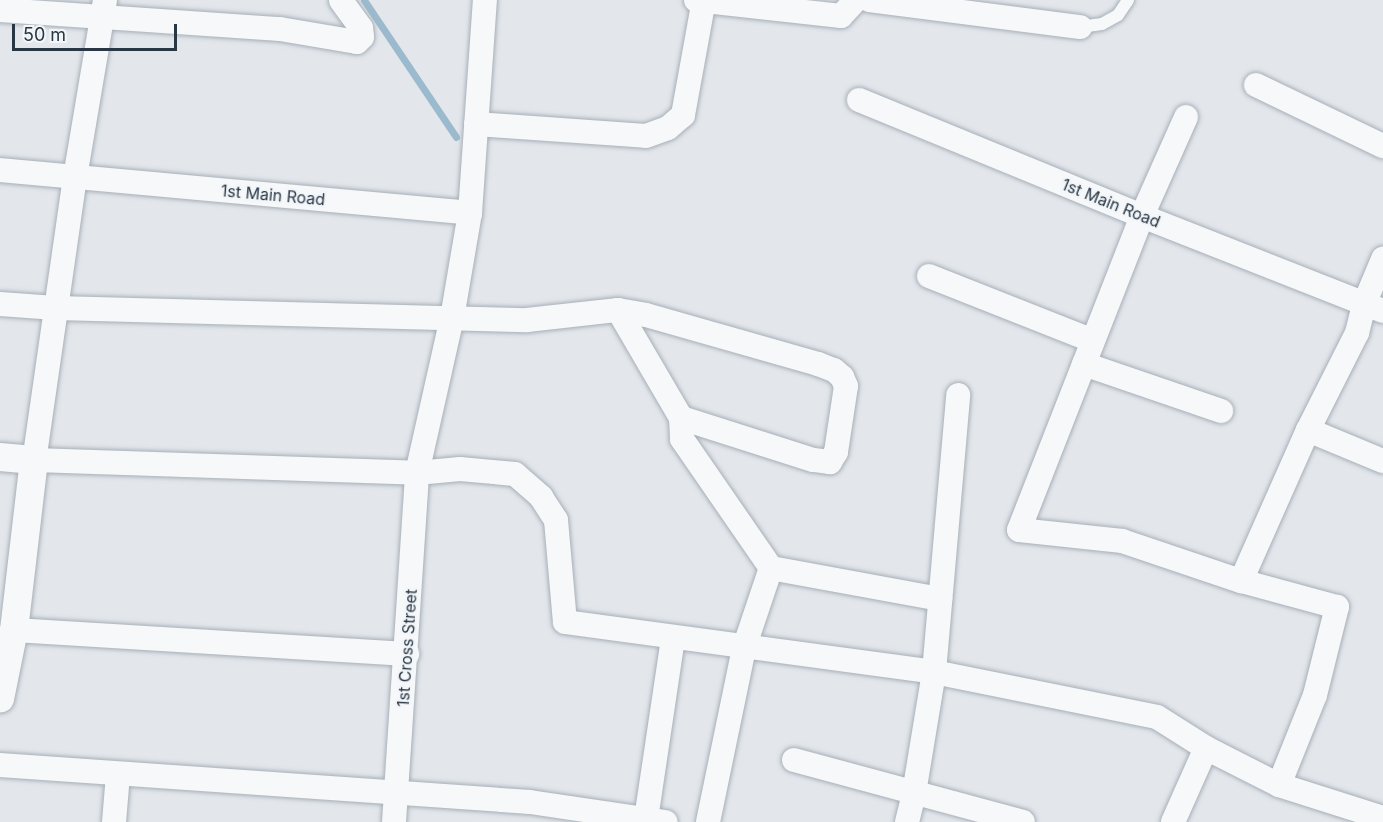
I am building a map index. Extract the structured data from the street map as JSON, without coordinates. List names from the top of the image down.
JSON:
{
  "streets": {
    "street": ["1st Main Road", "1st Cross Street"]
  },
  "crossings": [
    ["1st Main Road", "1st Cross Street"]
  ],
  "scale_bar": "50 m"
}
